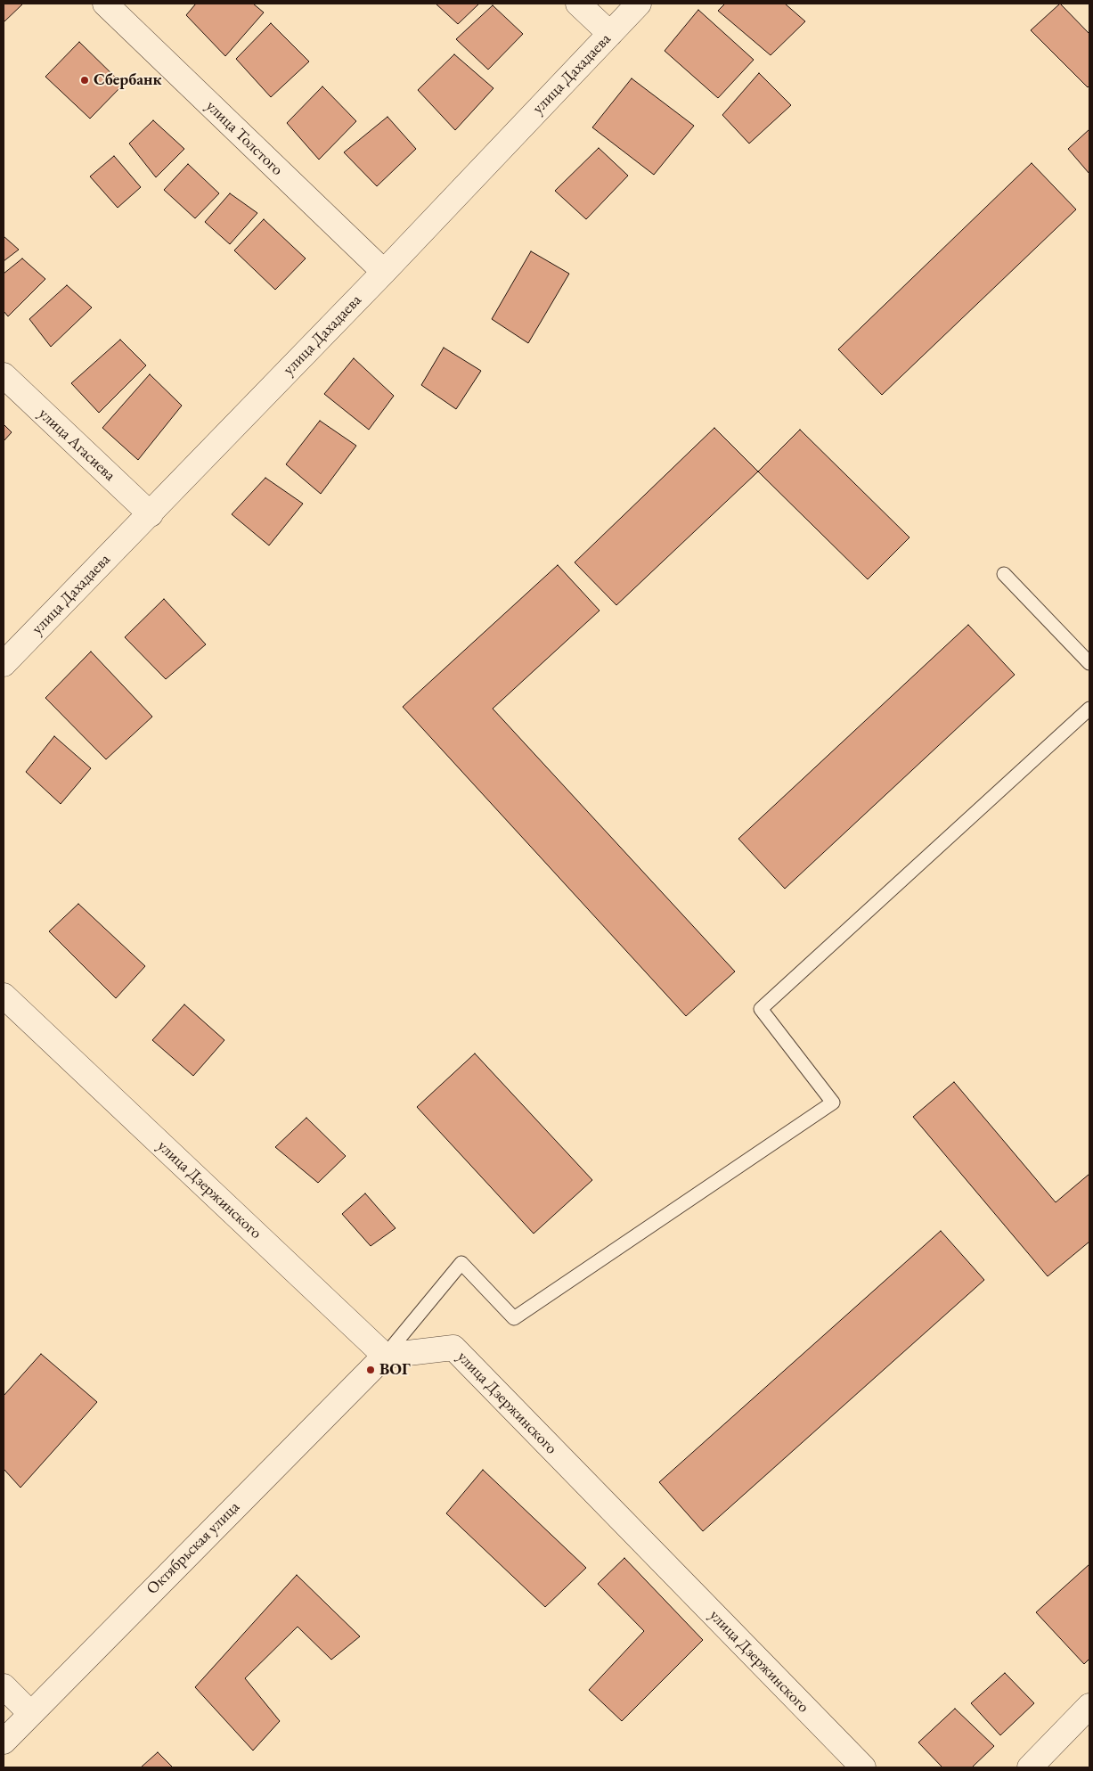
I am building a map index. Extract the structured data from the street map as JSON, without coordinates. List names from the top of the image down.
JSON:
{
  "streets": {
    "street": [
      "улица Дахадаева",
      "улица Толстого",
      "улица Агасиева",
      "улица Дзержинского",
      "Октябрьская улица"
    ]
  },
  "crossings": [
    ["улица Дахадаева", "улица Толстого"],
    ["улица Дахадаева", "улица Агасиева"],
    ["улица Дзержинского", "Октябрьская улица"]
  ],
  "places": ["Сбербанк", "ВОГ"]
}
